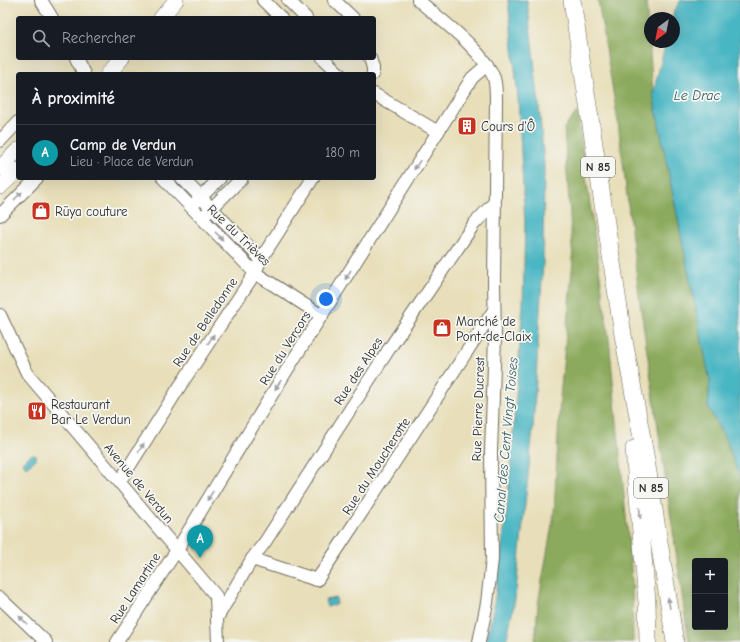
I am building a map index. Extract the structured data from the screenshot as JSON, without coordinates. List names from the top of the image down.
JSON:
{
  "streets": {
    "highway": ["N 85"],
    "street": [
      "Rue du Trièves",
      "Rue de Belledonne",
      "Rue du Vercors",
      "Rue des Alpes",
      "Rue Pierre Ducrest",
      "Rue du Moucherotte",
      "Avenue de Verdun",
      "Rue Lamartine"
    ]
  },
  "crossings": [
    ["Rue du Trièves", "Rue de Belledonne"],
    ["Rue du Trièves", "Rue du Vercors"],
    ["Rue de Belledonne", "Avenue de Verdun"],
    ["Rue du Vercors", "Rue Pierre Ducrest"],
    ["Rue du Vercors", "Avenue de Verdun"],
    ["Rue du Vercors", "Rue Lamartine"],
    ["Rue des Alpes", "Rue Pierre Ducrest"],
    ["Rue des Alpes", "Rue du Moucherotte"],
    ["Rue des Alpes", "Avenue de Verdun"],
    ["Rue Pierre Ducrest", "Rue du Moucherotte"],
    ["Avenue de Verdun", "Rue Lamartine"]
  ],
  "one_way": ["Rue de Belledonne", "Rue du Vercors"],
  "water": ["Le Drac", "Canal des Cent Vingt Toises"],
  "places": {
    "building": ["Cours d'Ô"],
    "shop": ["Rüya couture", "Marché de Pont-de-Claix"],
    "restaurant": ["Restaurant Bar Le Verdun"]
  },
  "north": "bottom left",
  "page": {
    "search": "Rechercher",
    "heading": "À proximité",
    "list": [
      {
        "mark": "A",
        "name": "Camp de Verdun",
        "note": "Lieu · Place de Verdun",
        "value": "180 m"
      }
    ],
    "pins": "A",
    "map_buttons": ["+", "−"]
  }
}
